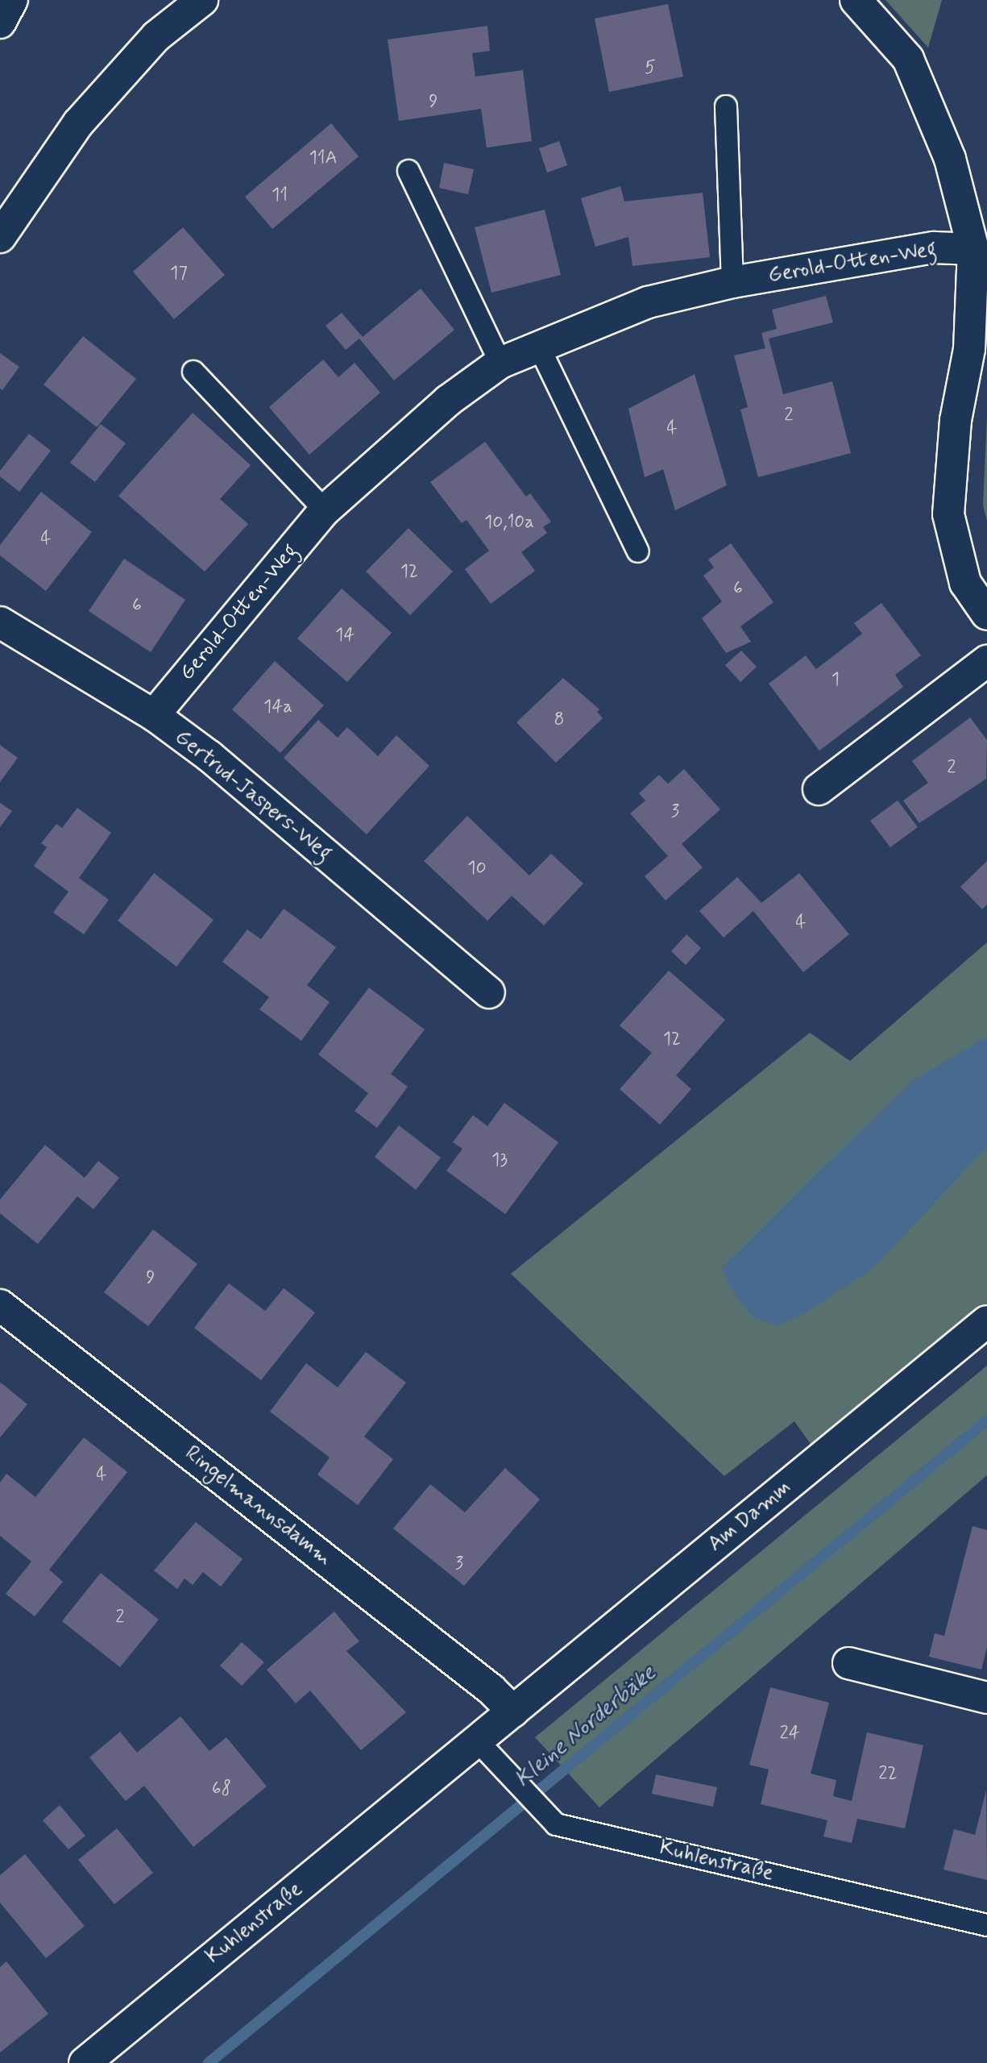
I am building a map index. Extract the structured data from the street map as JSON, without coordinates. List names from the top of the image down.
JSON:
{
  "streets": {
    "street": [
      "Gerold-Otten-Weg",
      "Gertrud-Jaspers-Weg",
      "Ringelmannsdamm",
      "Am Damm",
      "Kuhlenstraße"
    ]
  },
  "crossings": [
    ["Gerold-Otten-Weg", "Gertrud-Jaspers-Weg"],
    ["Ringelmannsdamm", "Am Damm"],
    ["Ringelmannsdamm", "Kuhlenstraße"],
    ["Am Damm", "Kuhlenstraße"]
  ],
  "water": ["Kleine Norderbäke"],
  "house_numbers": [
    "5",
    "9",
    "11A",
    "11",
    "17",
    "2",
    "4",
    "10,10a",
    "4",
    "12",
    "6",
    "6",
    "14",
    "1",
    "14a",
    "8",
    "2",
    "3",
    "10",
    "4",
    "12",
    "13",
    "9",
    "4",
    "3",
    "2",
    "24",
    "22",
    "68"
  ]
}
